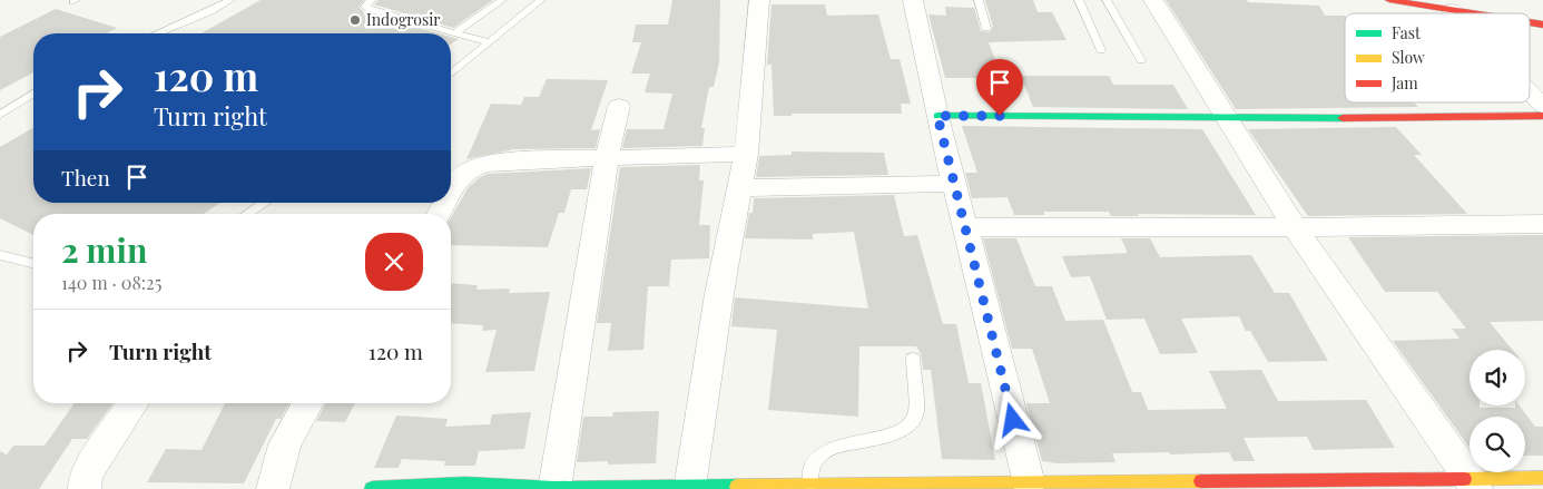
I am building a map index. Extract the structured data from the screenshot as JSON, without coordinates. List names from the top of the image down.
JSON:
{
  "places": ["Indogrosir"],
  "legend": ["Fast", "Slow", "Jam"],
  "page": {
    "turn": ["120 m", "Turn right"],
    "then": "Then",
    "heading": ["2 min", "140 m · 08:25"],
    "list": [
      {
        "name": "Turn right",
        "value": "120 m"
      }
    ]
  }
}
